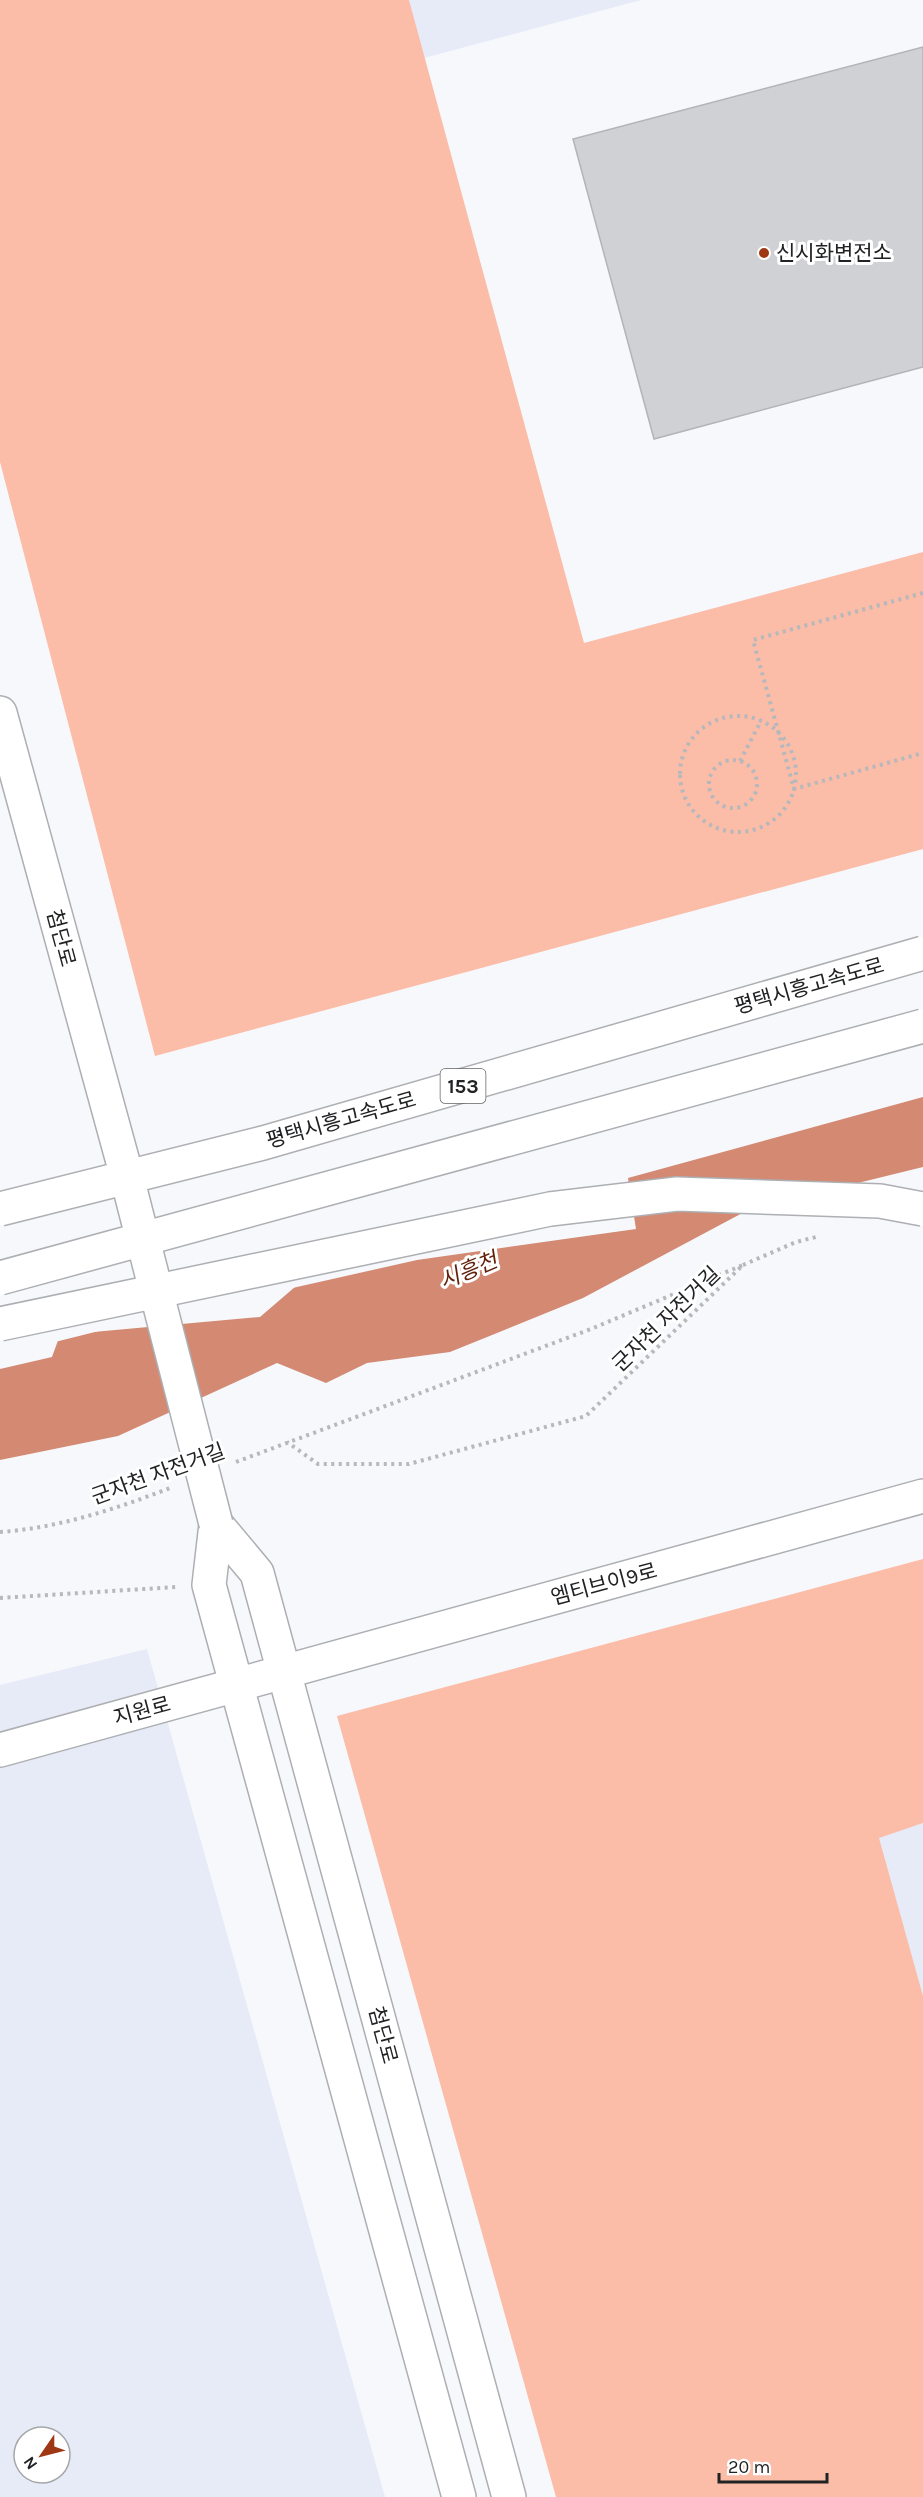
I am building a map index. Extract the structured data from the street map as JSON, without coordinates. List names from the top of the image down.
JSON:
{
  "streets": {
    "main road": [
      "첨단로",
      "평택시흥고속도로",
      "153",
      "엠티브이9로",
      "지원로"
    ],
    "path": ["군자천 자전거길"]
  },
  "crossings": [
    ["첨단로", "엠티브이9로"],
    ["첨단로", "지원로"],
    ["엠티브이9로", "지원로"]
  ],
  "water": ["시흥천"],
  "places": ["신시화변전소"],
  "scale_bar": "20 m",
  "north": "bottom left"
}
